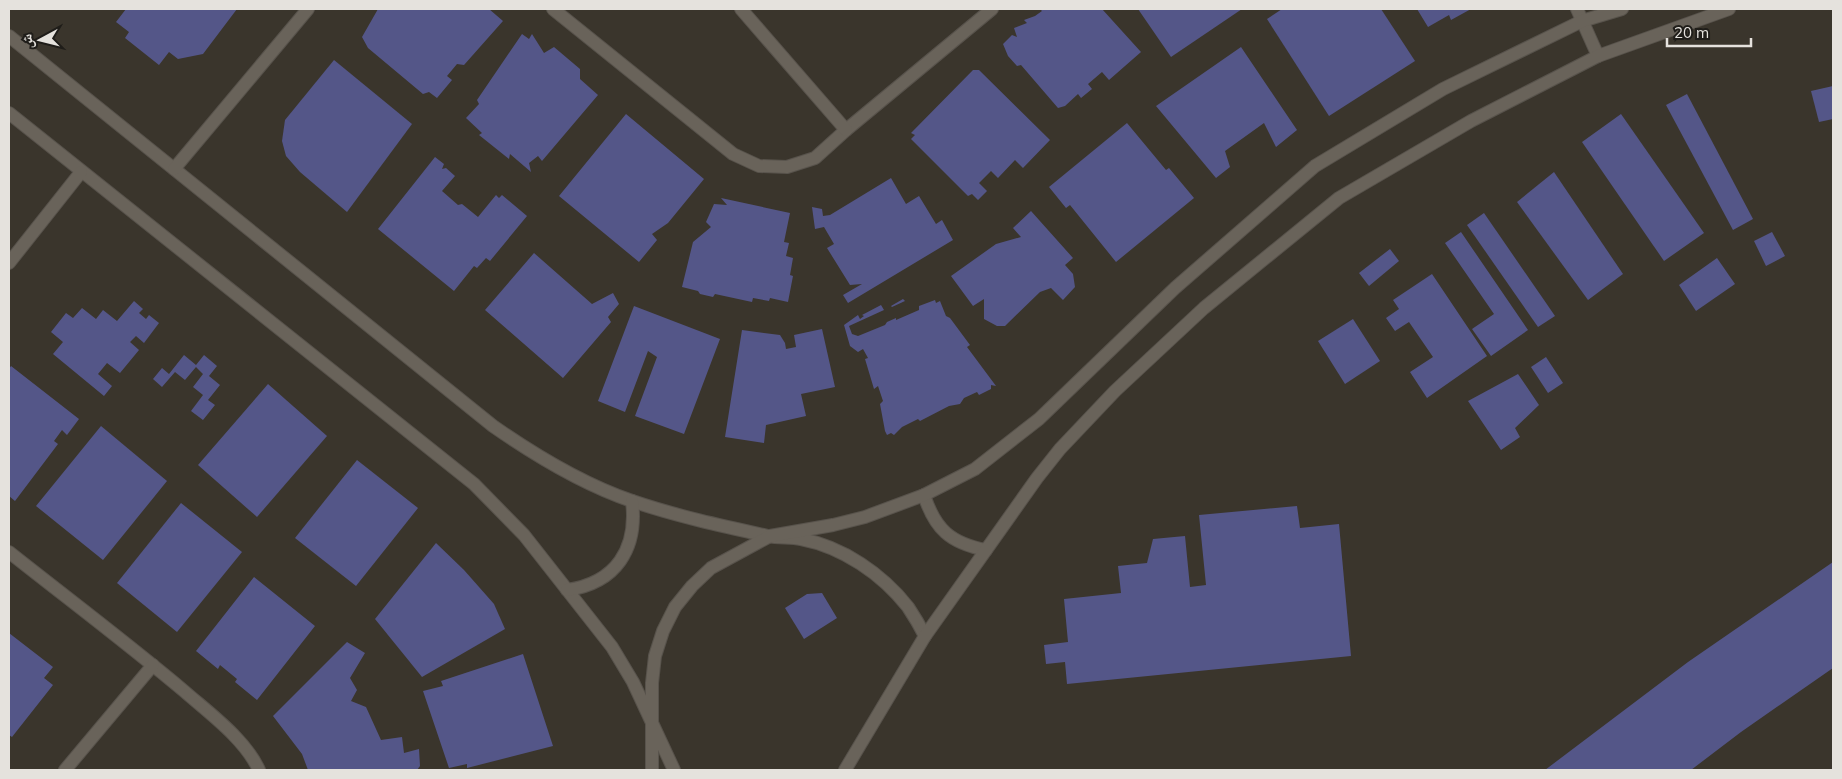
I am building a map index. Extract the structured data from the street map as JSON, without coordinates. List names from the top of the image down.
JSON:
{
  "scale_bar": "20 m",
  "north": "left"
}
